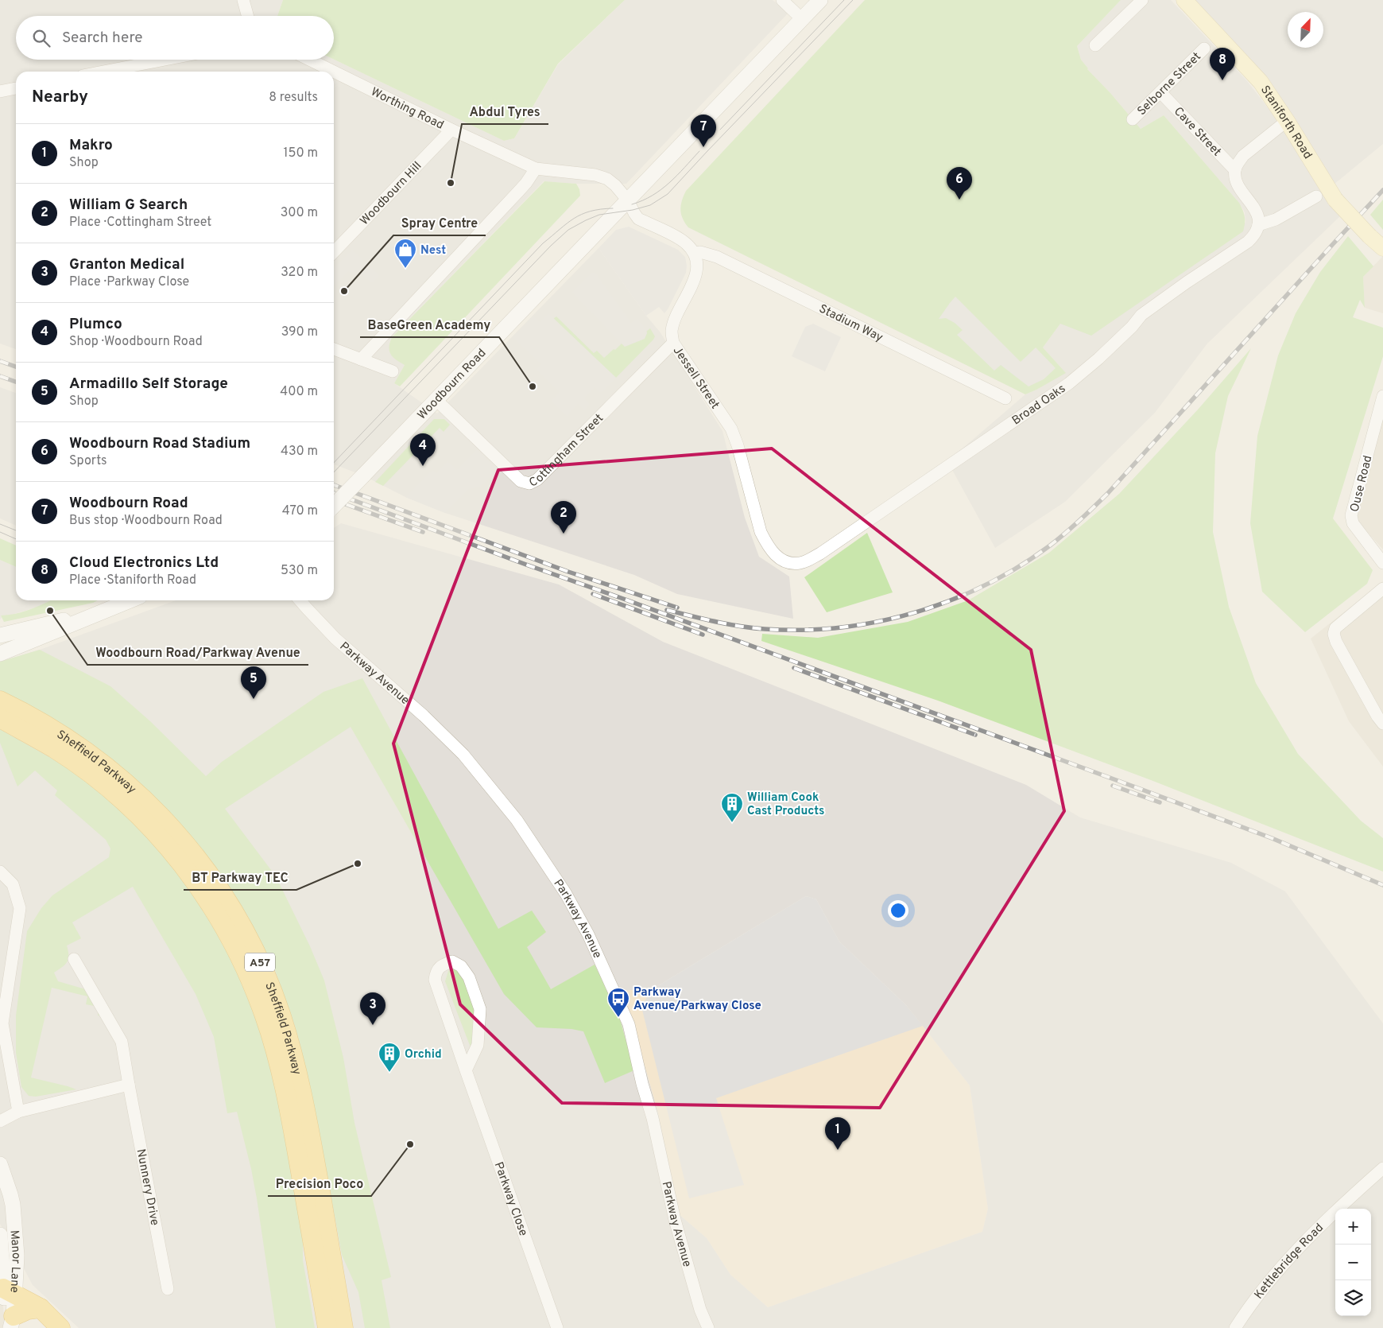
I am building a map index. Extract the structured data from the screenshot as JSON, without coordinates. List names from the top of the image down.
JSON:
{
  "streets": {
    "highway": ["Sheffield Parkway", "A57"],
    "main road": ["Staniforth Road"],
    "street": [
      "Selborne Street",
      "Worthing Road",
      "Cave Street",
      "Woodbourn Hill",
      "Stadium Way",
      "Jessell Street",
      "Woodbourn Road",
      "Broad Oaks",
      "Cottingham Street",
      "Ouse Road",
      "Parkway Avenue",
      "Nunnery Drive",
      "Parkway Close",
      "Manor Lane",
      "Kettlebridge Road"
    ]
  },
  "crossings": [
    ["Selborne Street", "Cave Street"],
    ["Worthing Road", "Woodbourn Hill"],
    ["Worthing Road", "Woodbourn Road"],
    ["Stadium Way", "Jessell Street"],
    ["Jessell Street", "Broad Oaks"],
    ["Jessell Street", "Cottingham Street"],
    ["Woodbourn Road", "Cottingham Street"]
  ],
  "places": {
    "other": [
      "Abdul Tyres",
      "Spray Centre",
      "BaseGreen Academy",
      "Woodbourn Road/Parkway Avenue",
      "BT Parkway TEC",
      "Precision Poco"
    ],
    "shop": ["Nest"],
    "building": ["William Cook Cast Products", "Orchid"],
    "bus stop": ["Parkway Avenue/Parkway Close"]
  },
  "north": "top right",
  "page": {
    "search": "Search here",
    "pins": [
      "8",
      "7",
      "6",
      "4",
      "2",
      "5",
      "3",
      "1"
    ],
    "heading": ["Nearby", "8 results"],
    "list": [
      {
        "mark": "1",
        "name": "Makro",
        "note": "Shop",
        "value": "150 m"
      },
      {
        "mark": "2",
        "name": "William G Search",
        "note": "Place · Cottingham Street",
        "value": "300 m"
      },
      {
        "mark": "3",
        "name": "Granton Medical",
        "note": "Place · Parkway Close",
        "value": "320 m"
      },
      {
        "mark": "4",
        "name": "Plumco",
        "note": "Shop · Woodbourn Road",
        "value": "390 m"
      },
      {
        "mark": "5",
        "name": "Armadillo Self Storage",
        "note": "Shop",
        "value": "400 m"
      },
      {
        "mark": "6",
        "name": "Woodbourn Road Stadium",
        "note": "Sports",
        "value": "430 m"
      },
      {
        "mark": "7",
        "name": "Woodbourn Road",
        "note": "Bus stop · Woodbourn Road",
        "value": "470 m"
      },
      {
        "mark": "8",
        "name": "Cloud Electronics Ltd",
        "note": "Place · Staniforth Road",
        "value": "530 m"
      }
    ],
    "map_buttons": ["+", "−"]
  }
}
